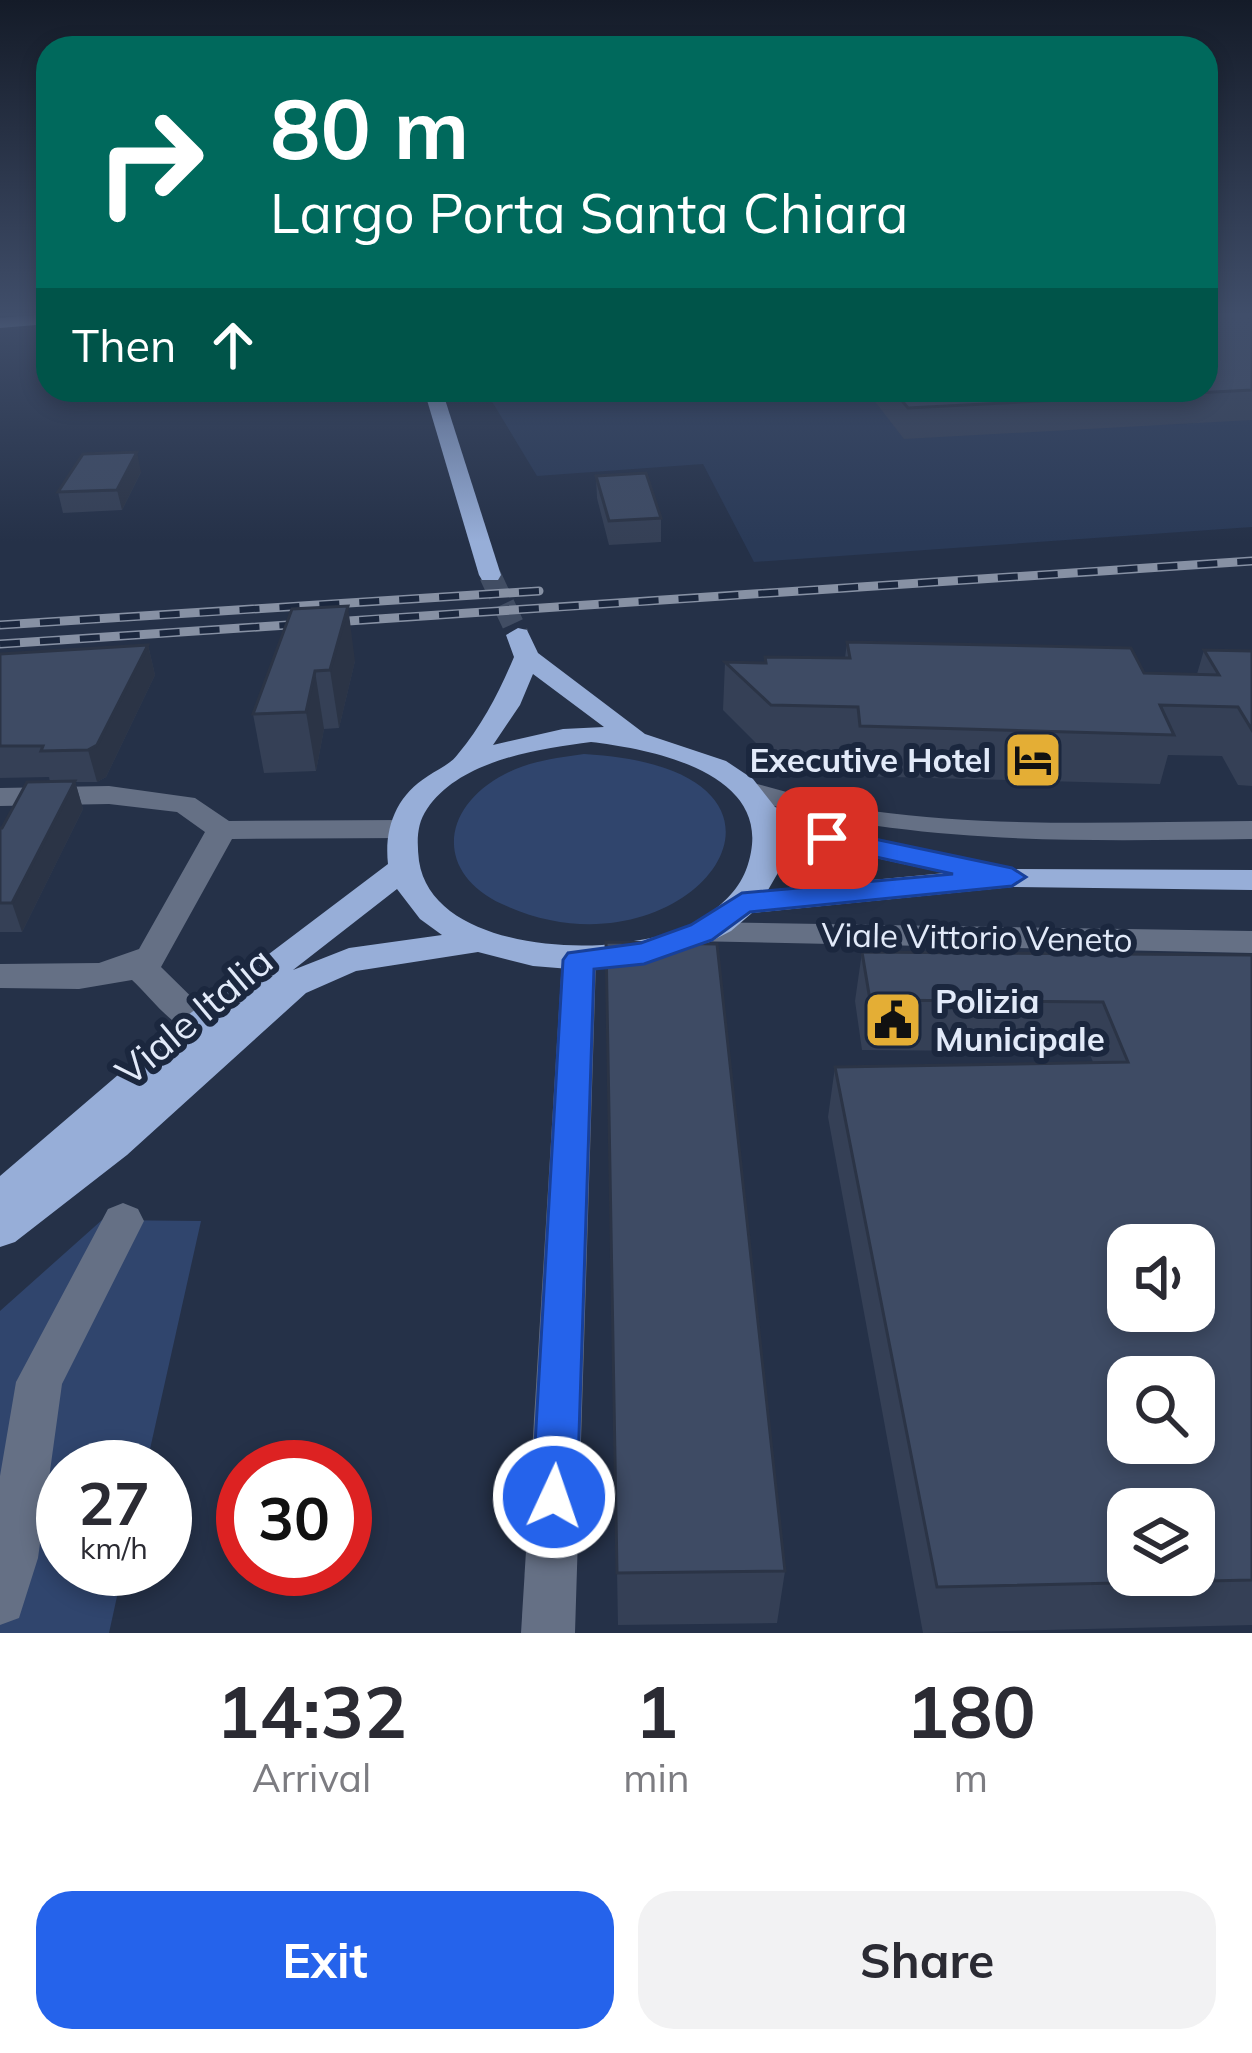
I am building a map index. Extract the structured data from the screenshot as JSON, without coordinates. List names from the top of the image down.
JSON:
{
  "streets": {
    "main road": ["Viale Vittorio Veneto", "Viale Italia"]
  },
  "crossings": [
    ["Viale Vittorio Veneto", "Viale Italia"]
  ],
  "places": {
    "hotel": ["Executive Hotel"],
    "public building": ["Polizia Municipale"]
  },
  "page": {
    "turn": ["80 m", "Largo Porta Santa Chiara"],
    "then": "Then",
    "speed": "27 km/h",
    "limit": "30",
    "eta": [
      "14:32",
      "Arrival",
      "1",
      "min",
      "180",
      "m"
    ],
    "buttons": ["Exit", "Share"]
  }
}
